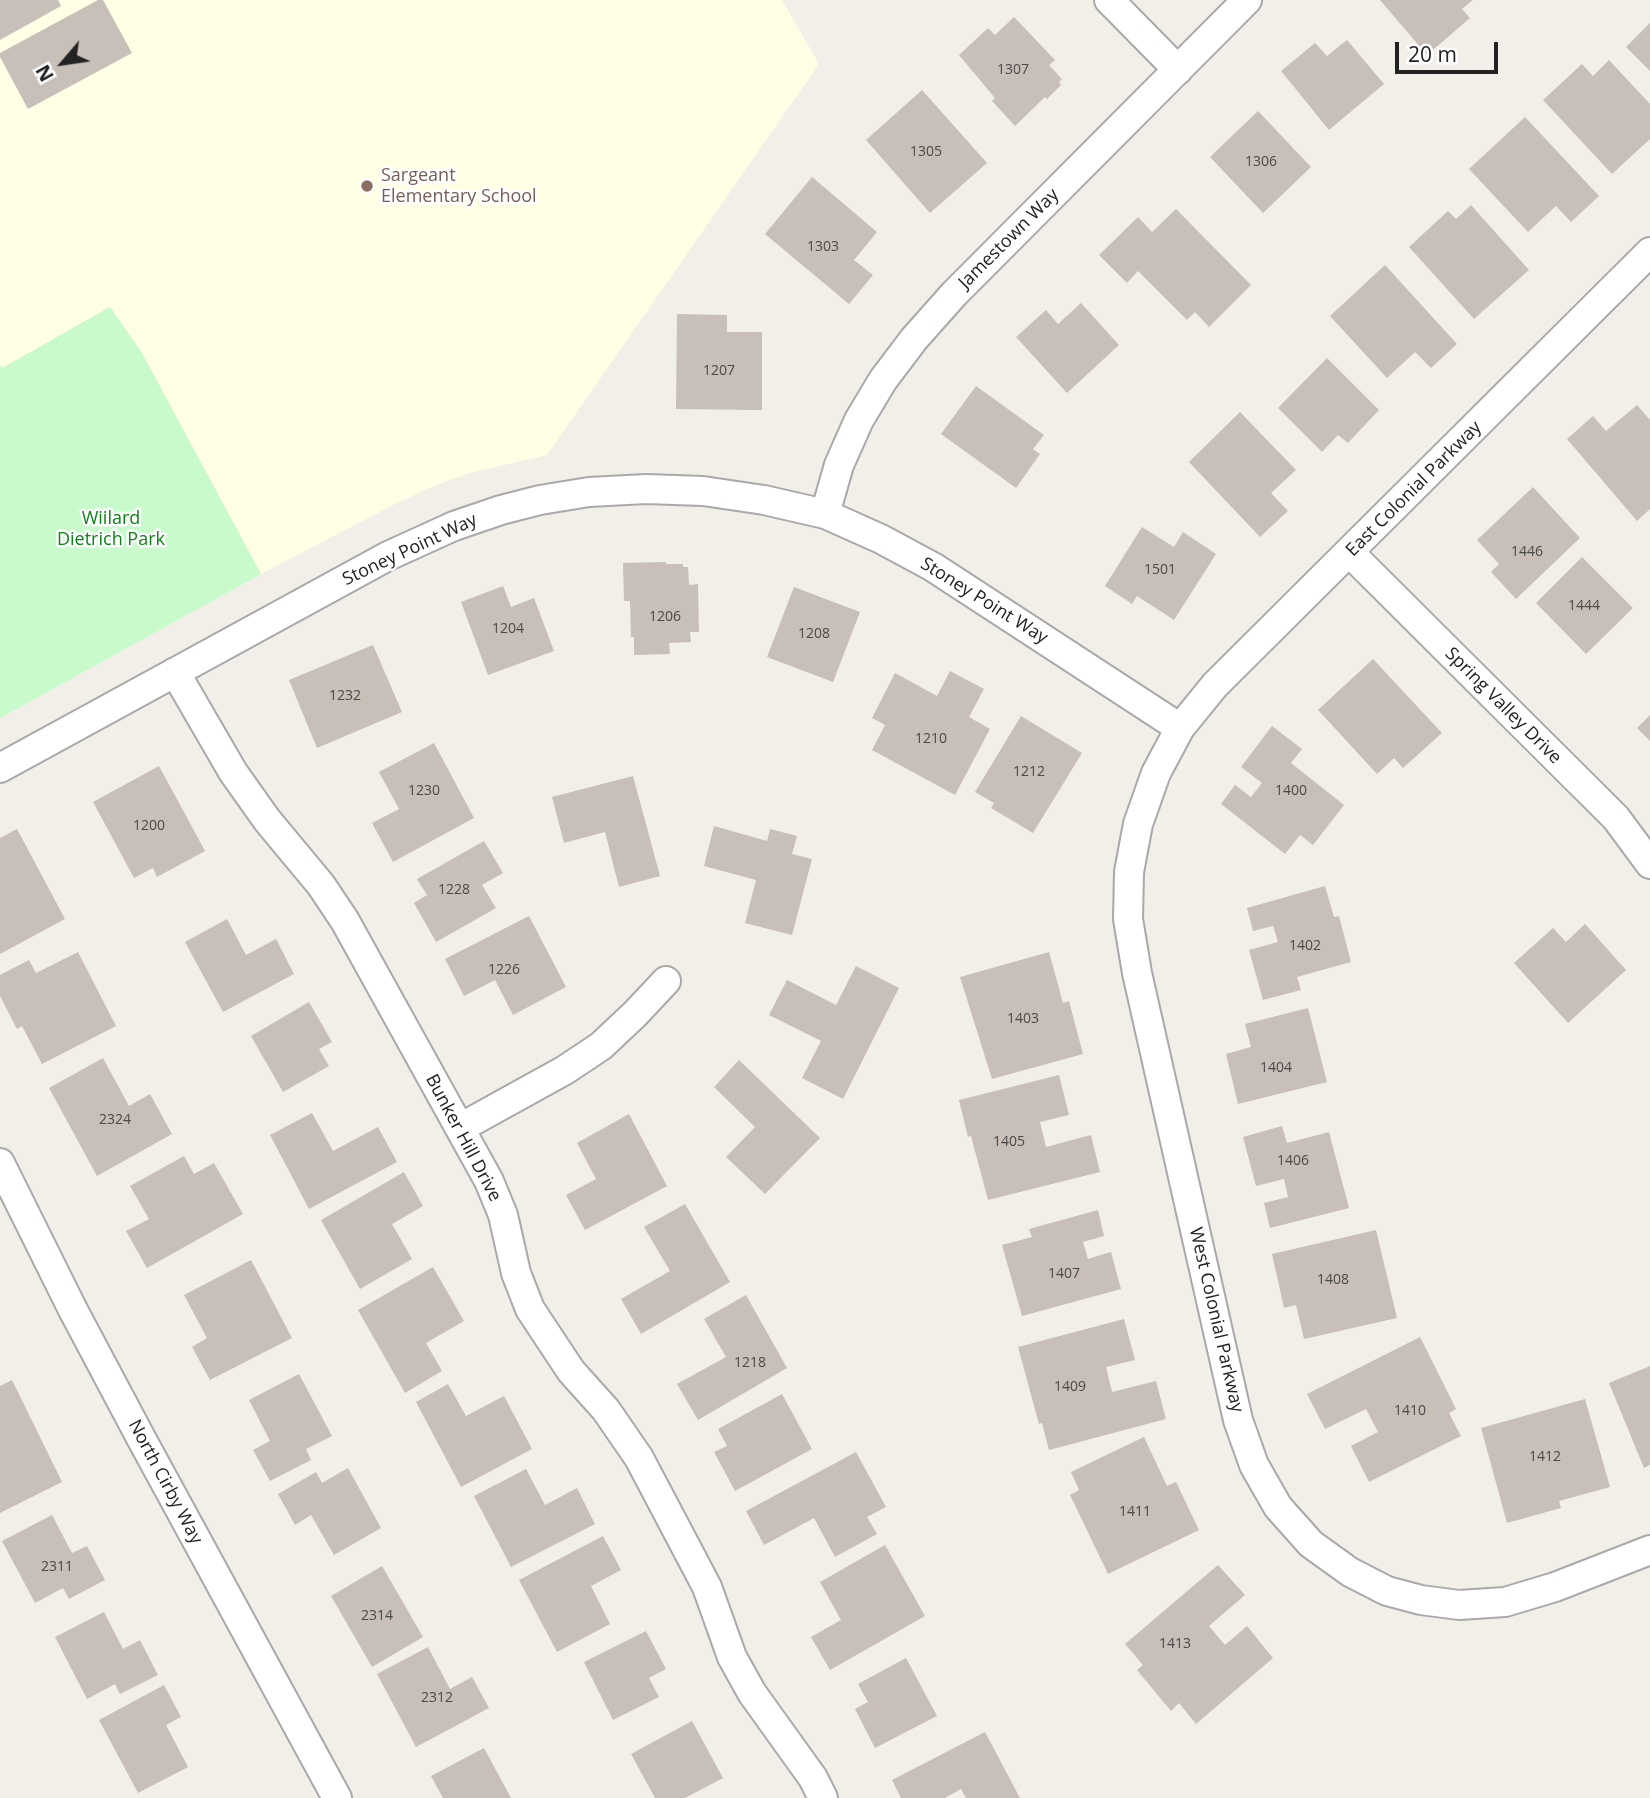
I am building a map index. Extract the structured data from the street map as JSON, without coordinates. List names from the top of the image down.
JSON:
{
  "streets": {
    "street": [
      "Jamestown Way",
      "East Colonial Parkway",
      "Stoney Point Way",
      "Spring Valley Drive",
      "Bunker Hill Drive",
      "West Colonial Parkway",
      "North Cirby Way"
    ]
  },
  "crossings": [
    ["Jamestown Way", "Stoney Point Way"],
    ["East Colonial Parkway", "Stoney Point Way"],
    ["East Colonial Parkway", "Spring Valley Drive"],
    ["East Colonial Parkway", "West Colonial Parkway"],
    ["Stoney Point Way", "Bunker Hill Drive"],
    ["Stoney Point Way", "West Colonial Parkway"]
  ],
  "parks": ["Wiilard Dietrich Park"],
  "places": ["Sargeant Elementary School"],
  "house_numbers": [
    "1307",
    "1305",
    "1306",
    "1303",
    "1207",
    "1446",
    "1501",
    "1444",
    "1206",
    "1204",
    "1208",
    "1232",
    "1210",
    "1212",
    "1230",
    "1400",
    "1200",
    "1228",
    "1402",
    "1226",
    "1403",
    "1404",
    "2324",
    "1405",
    "1406",
    "1407",
    "1408",
    "1218",
    "1409",
    "1410",
    "1412",
    "1411",
    "2311",
    "2314",
    "1413",
    "2312"
  ],
  "scale_bar": "20 m",
  "north": "bottom left"
}
